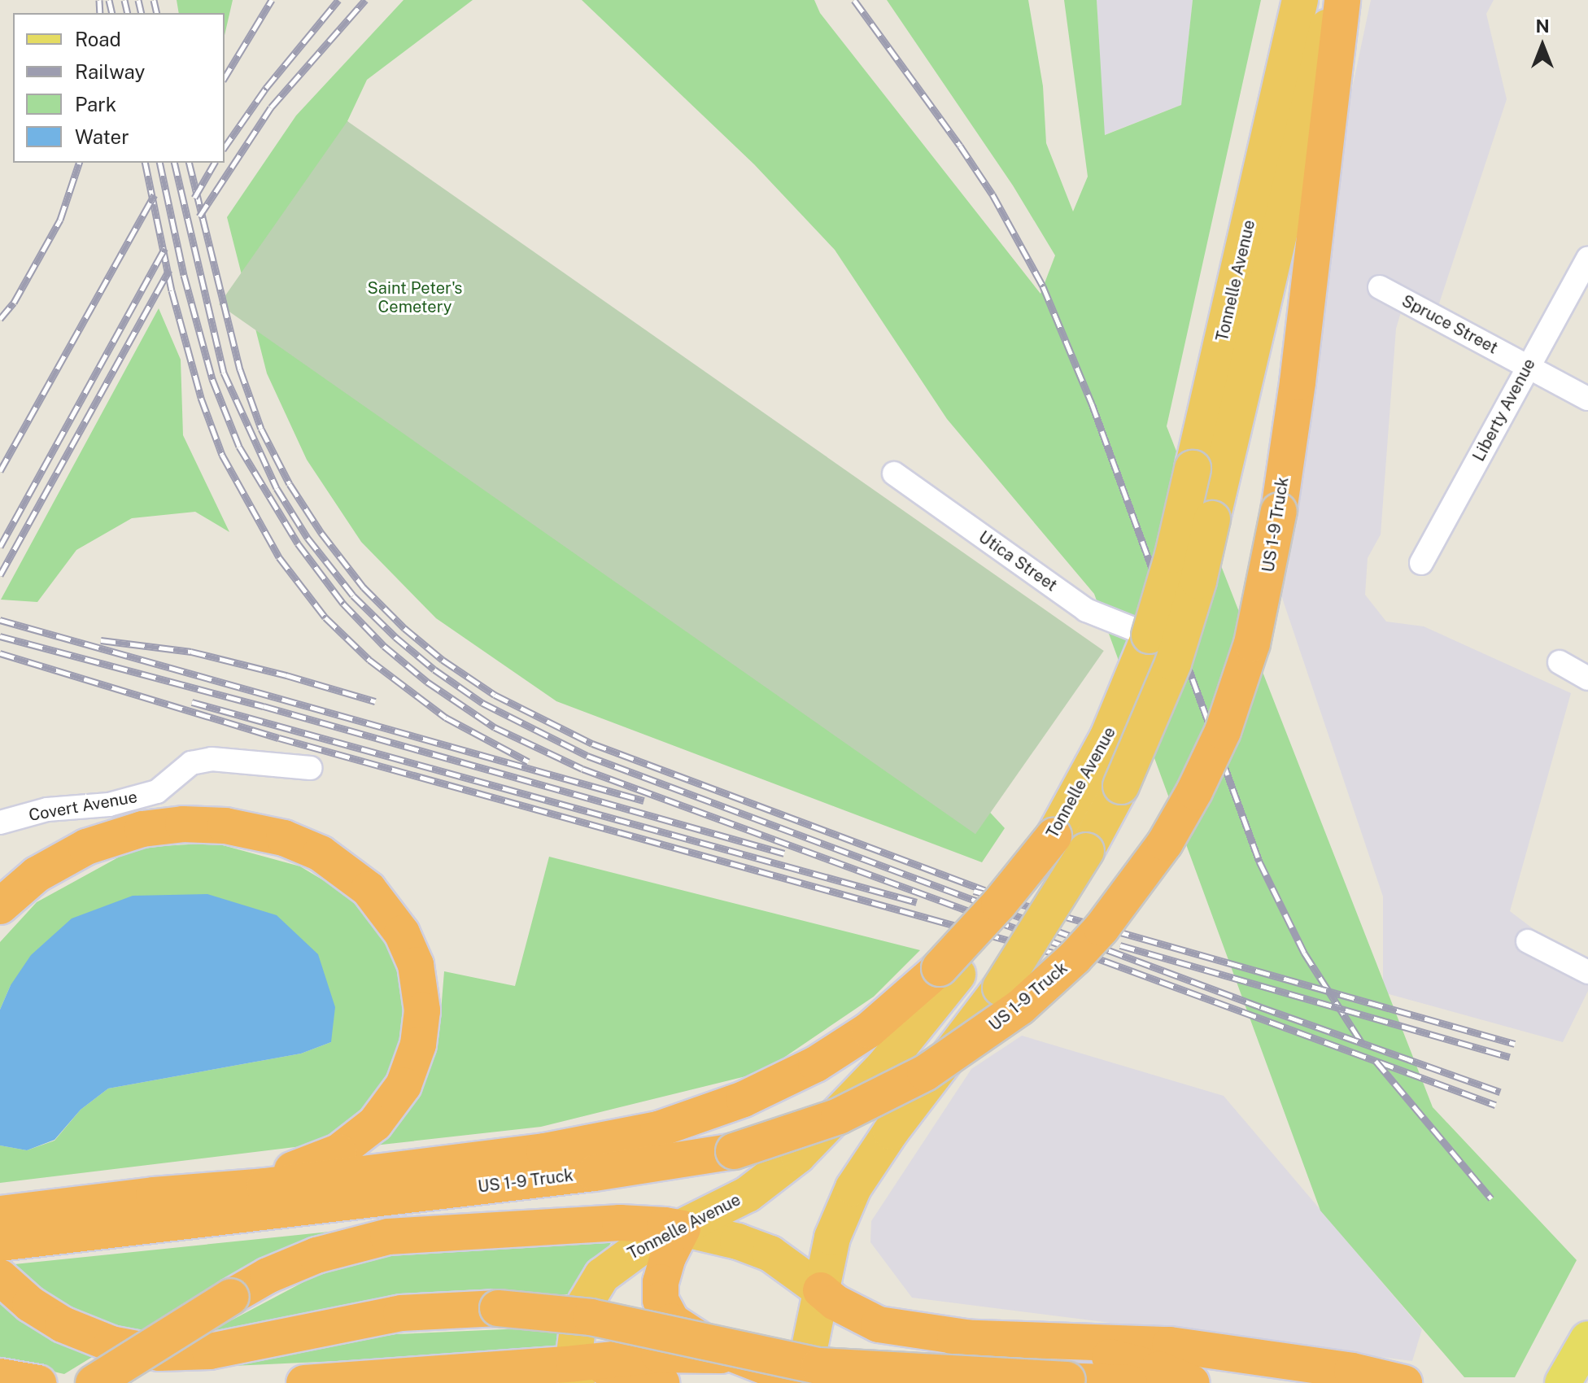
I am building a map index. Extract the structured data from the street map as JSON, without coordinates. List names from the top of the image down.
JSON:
{
  "streets": {
    "highway": ["Tonnelle Avenue", "US 1-9 Truck"],
    "street": [
      "Spruce Street",
      "Liberty Avenue",
      "Utica Street",
      "Covert Avenue"
    ]
  },
  "crossings": [
    ["Tonnelle Avenue", "Utica Street"],
    ["Spruce Street", "Liberty Avenue"]
  ],
  "parks": ["Saint Peter's Cemetery"],
  "legend": [
    "Road",
    "Railway",
    "Park",
    "Water"
  ],
  "north": "top"
}
